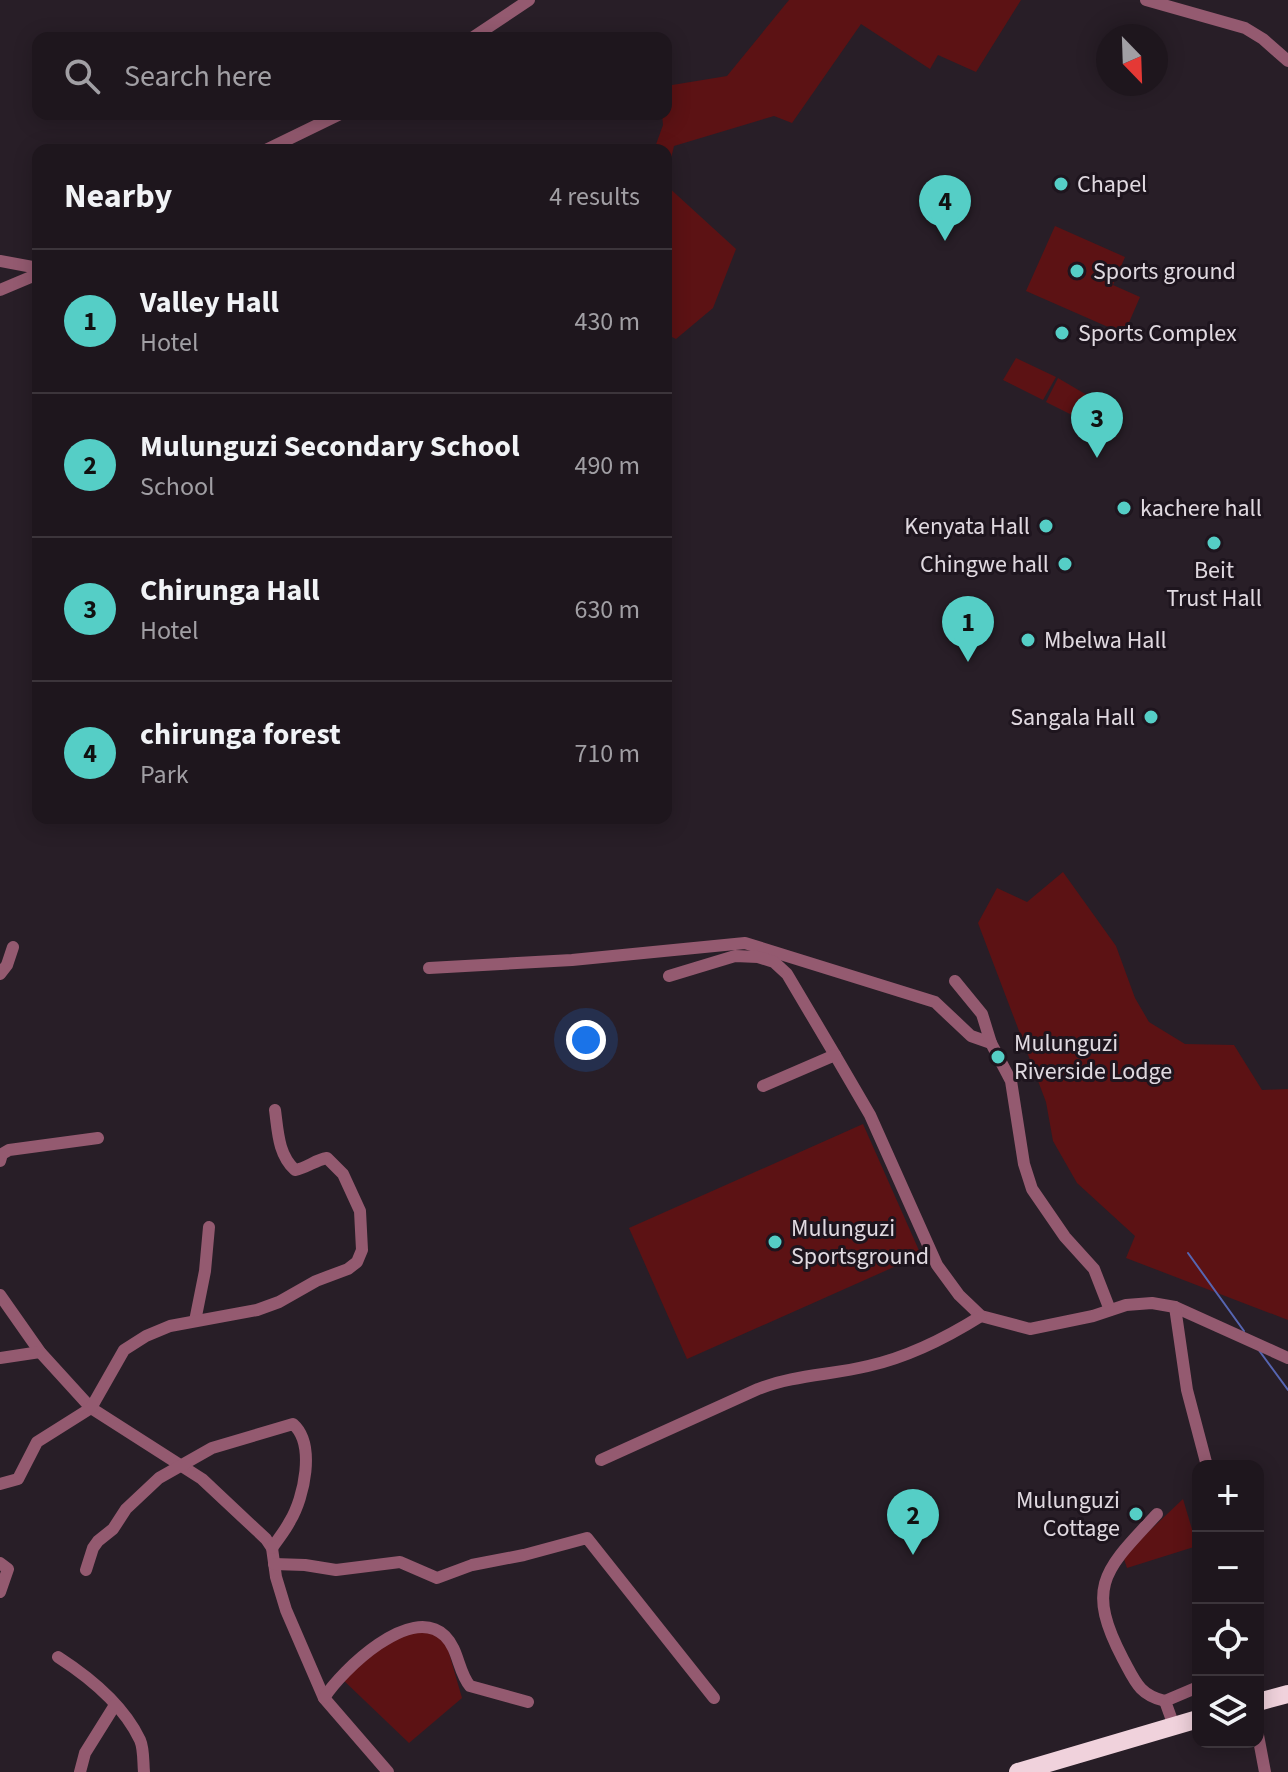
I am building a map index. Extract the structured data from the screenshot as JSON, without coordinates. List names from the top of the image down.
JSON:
{
  "places": [
    "Chapel",
    "Sports ground",
    "Sports Complex",
    "kachere hall",
    "Kenyata Hall",
    "Beit Trust Hall",
    "Chingwe hall",
    "Mbelwa Hall",
    "Sangala Hall",
    "Mulunguzi Riverside Lodge",
    "Mulunguzi Sportsground",
    "Mulunguzi Cottage"
  ],
  "north": "bottom right",
  "page": {
    "search": "Search here",
    "heading": ["Nearby", "4 results"],
    "pins": [
      "4",
      "3",
      "1",
      "2"
    ],
    "list": [
      {
        "mark": "1",
        "name": "Valley Hall",
        "note": "Hotel",
        "value": "430 m"
      },
      {
        "mark": "2",
        "name": "Mulunguzi Secondary School",
        "note": "School",
        "value": "490 m"
      },
      {
        "mark": "3",
        "name": "Chirunga Hall",
        "note": "Hotel",
        "value": "630 m"
      },
      {
        "mark": "4",
        "name": "chirunga forest",
        "note": "Park",
        "value": "710 m"
      }
    ],
    "map_buttons": ["+", "−"]
  }
}
